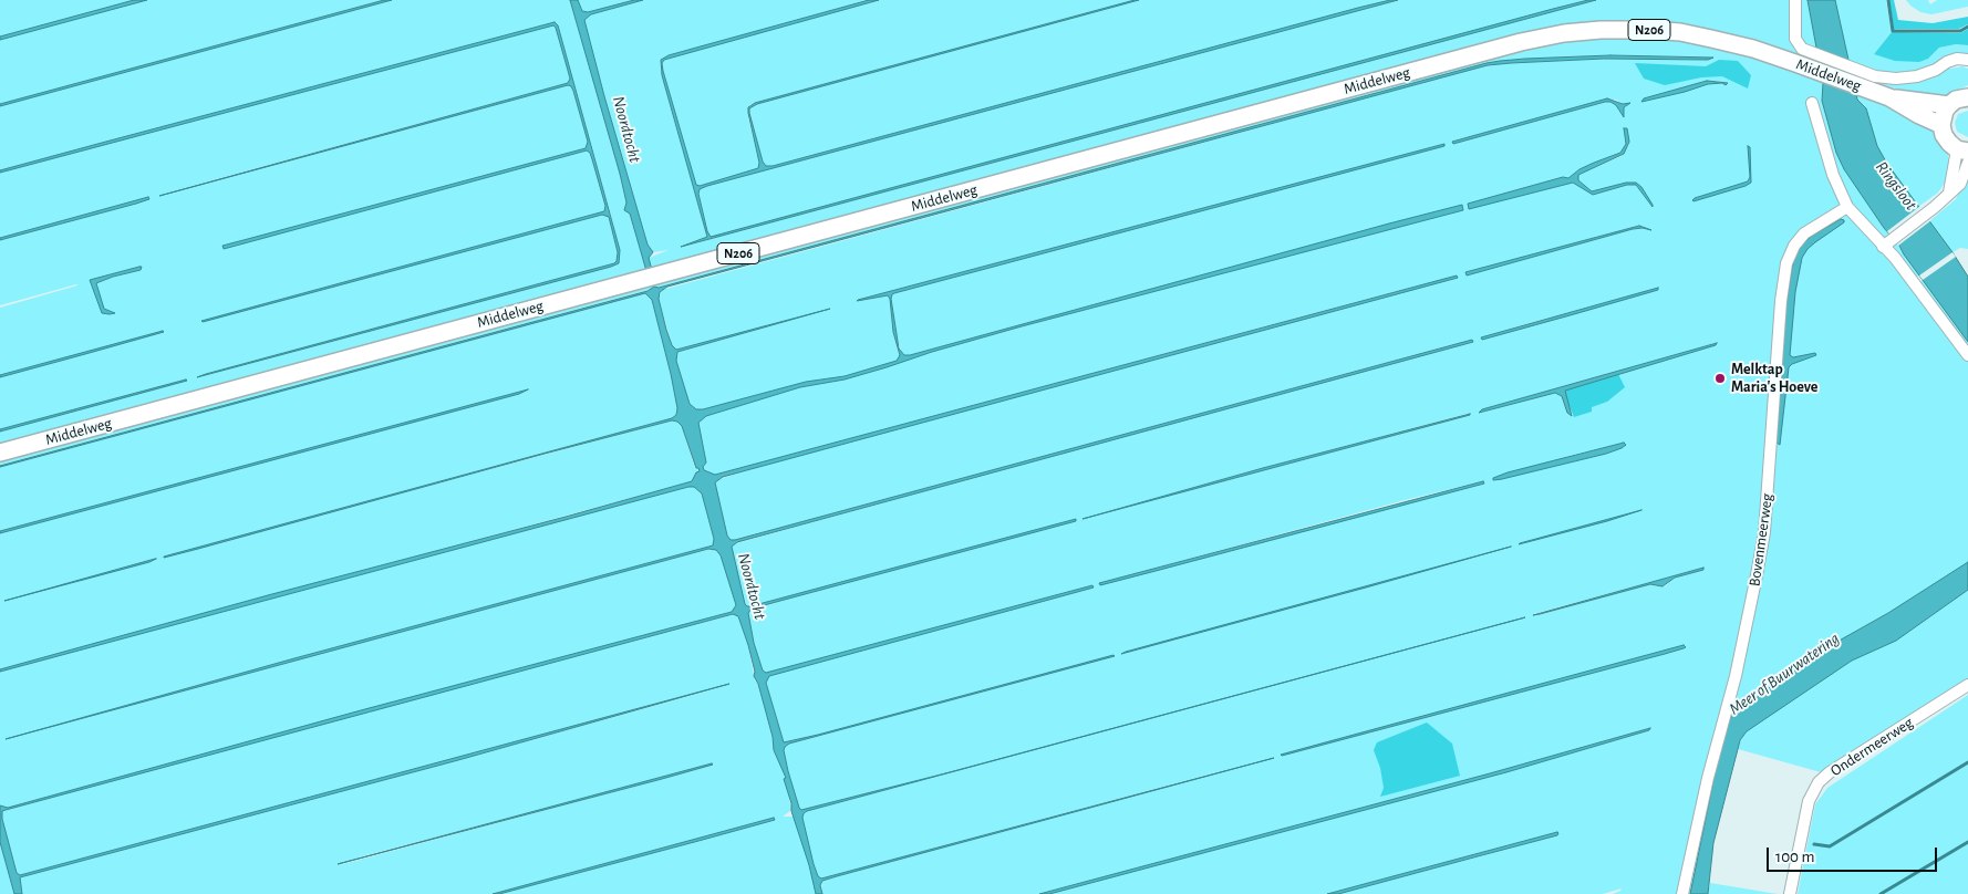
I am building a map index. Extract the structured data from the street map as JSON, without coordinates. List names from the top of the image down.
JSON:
{
  "streets": {
    "main road": ["N206", "Middelweg"],
    "street": ["Bovenmeerweg", "Ondermeerweg"]
  },
  "crossings": [
    ["N206", "Middelweg"]
  ],
  "water": ["Noordtocht", "Ringsloot", "Meer of Buurwatering"],
  "places": ["Melktap Maria's Hoeve"],
  "scale_bar": "100 m"
}
